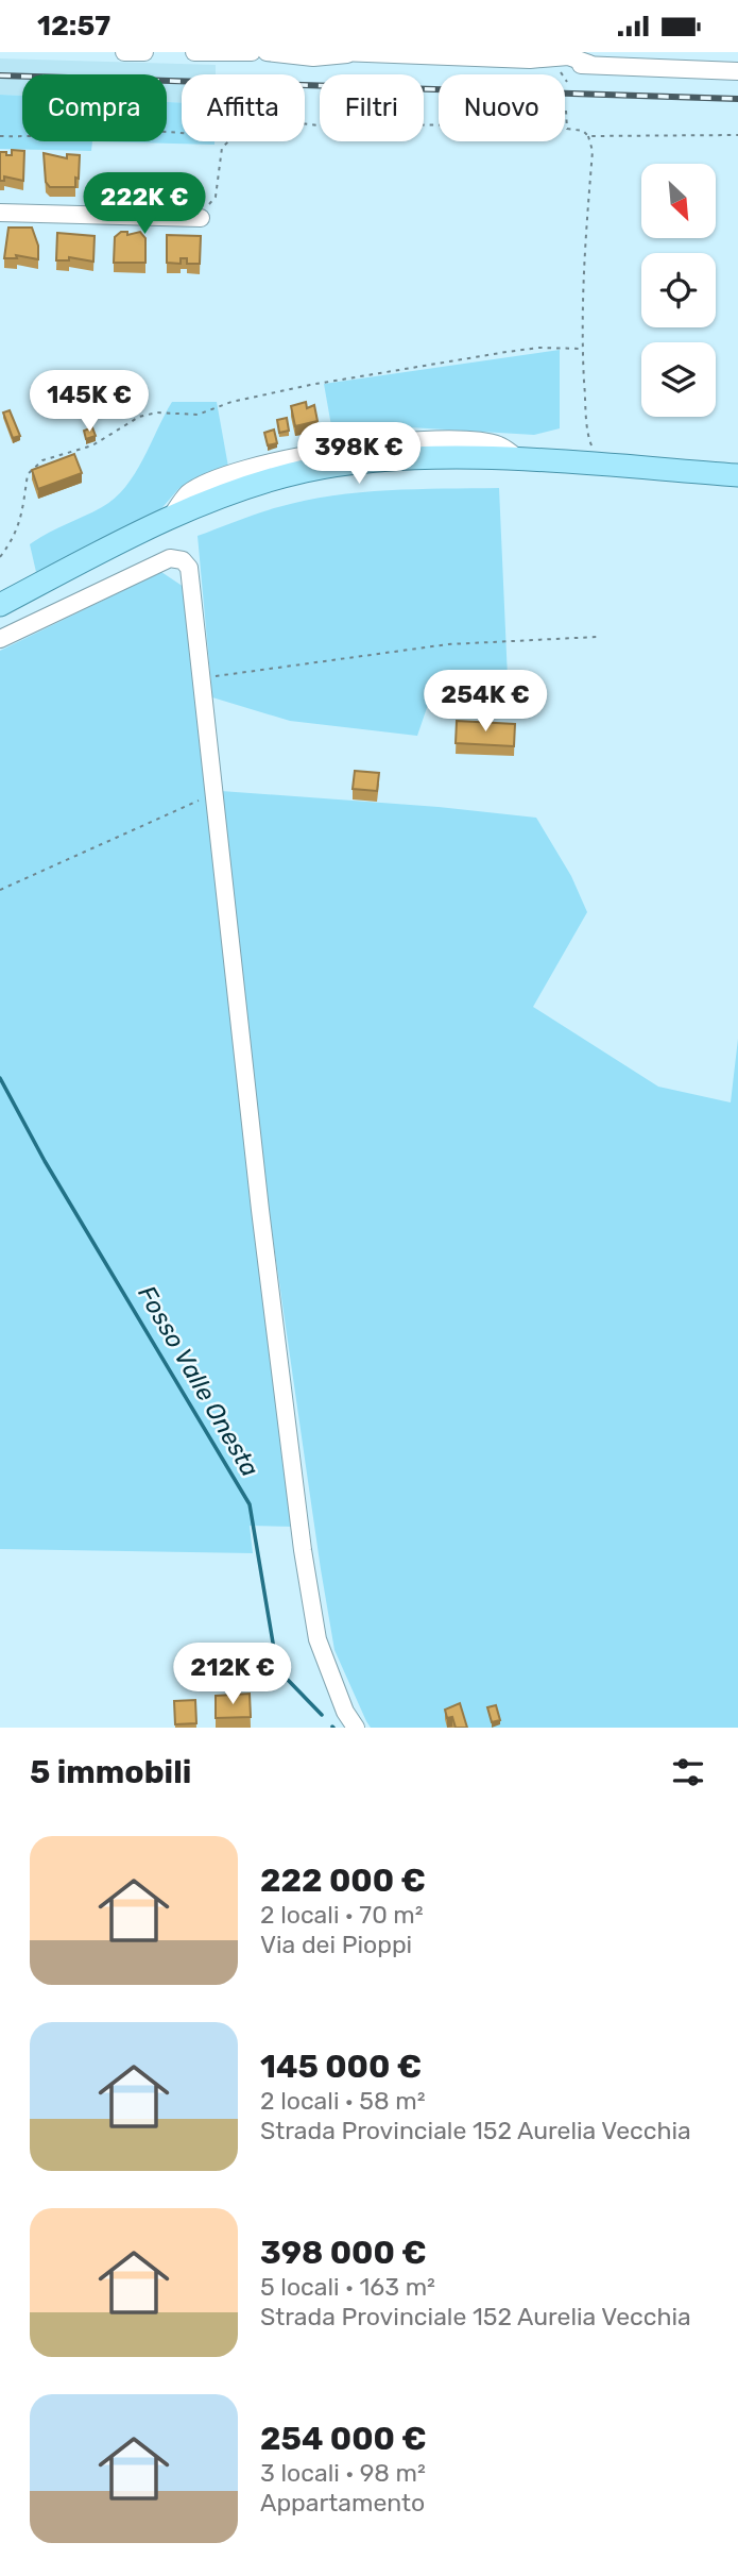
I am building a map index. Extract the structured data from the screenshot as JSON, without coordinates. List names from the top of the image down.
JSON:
{
  "water": ["Fosso Valle Onesta"],
  "north": "bottom right",
  "page": {
    "status": "12:57",
    "chip": [
      "Compra",
      "Affitta",
      "Filtri",
      "Nuovo"
    ],
    "price": [
      "222K €",
      "145K €",
      "398K €",
      "254K €",
      "212K €"
    ],
    "heading": "5 immobili",
    "list": [
      {
        "name": "222 000 €",
        "note": "2 locali · 70 m² · Via dei Pioppi"
      },
      {
        "name": "145 000 €",
        "note": "2 locali · 58 m² · Strada Provinciale 152 Aurelia Vecchia"
      },
      {
        "name": "398 000 €",
        "note": "5 locali · 163 m² · Strada Provinciale 152 Aurelia Vecchia"
      },
      {
        "name": "254 000 €",
        "note": "3 locali · 98 m² · Appartamento"
      }
    ]
  }
}
